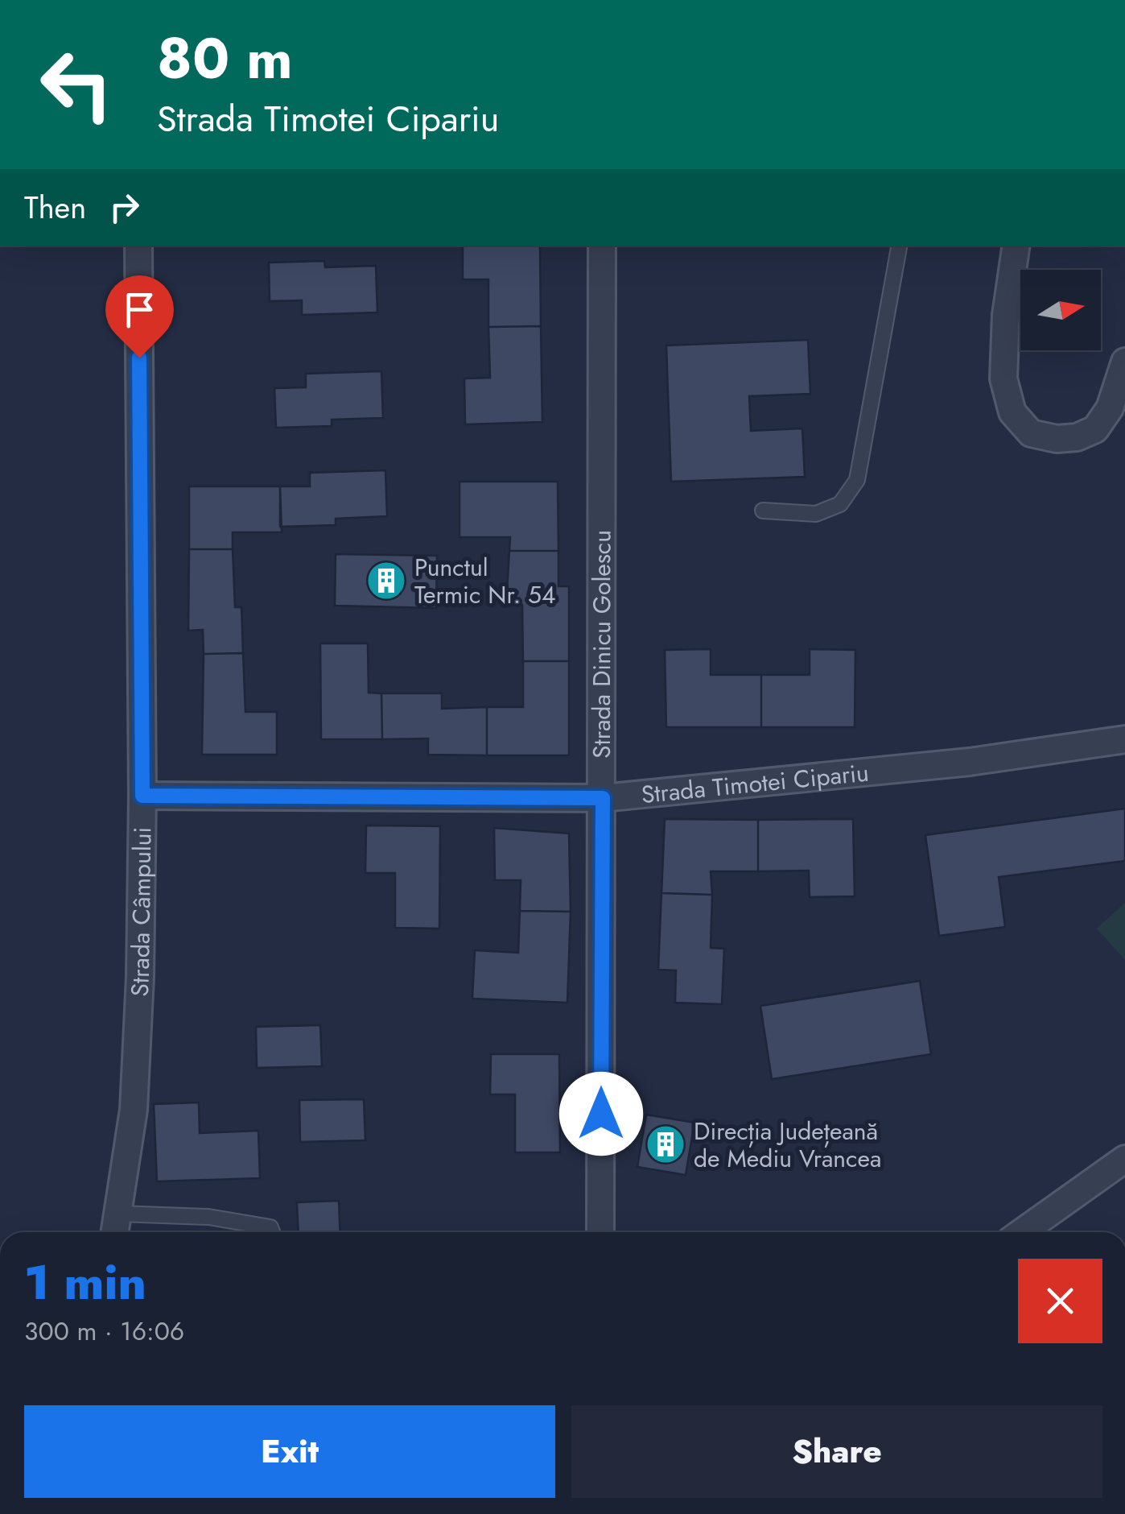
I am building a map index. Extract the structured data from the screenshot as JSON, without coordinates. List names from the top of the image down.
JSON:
{
  "streets": {
    "street": ["Strada Dinicu Golescu", "Strada Timotei Cipariu", "Strada Câmpului"]
  },
  "crossings": [
    ["Strada Dinicu Golescu", "Strada Timotei Cipariu"],
    ["Strada Timotei Cipariu", "Strada Câmpului"]
  ],
  "places": {
    "building": ["Punctul Termic Nr. 54", "Direcția Județeană de Mediu Vrancea"]
  },
  "north": "right",
  "page": {
    "turn": ["80 m", "Strada Timotei Cipariu"],
    "then": "Then",
    "heading": ["1 min", "300 m · 16:06"],
    "buttons": ["Exit", "Share"]
  }
}
